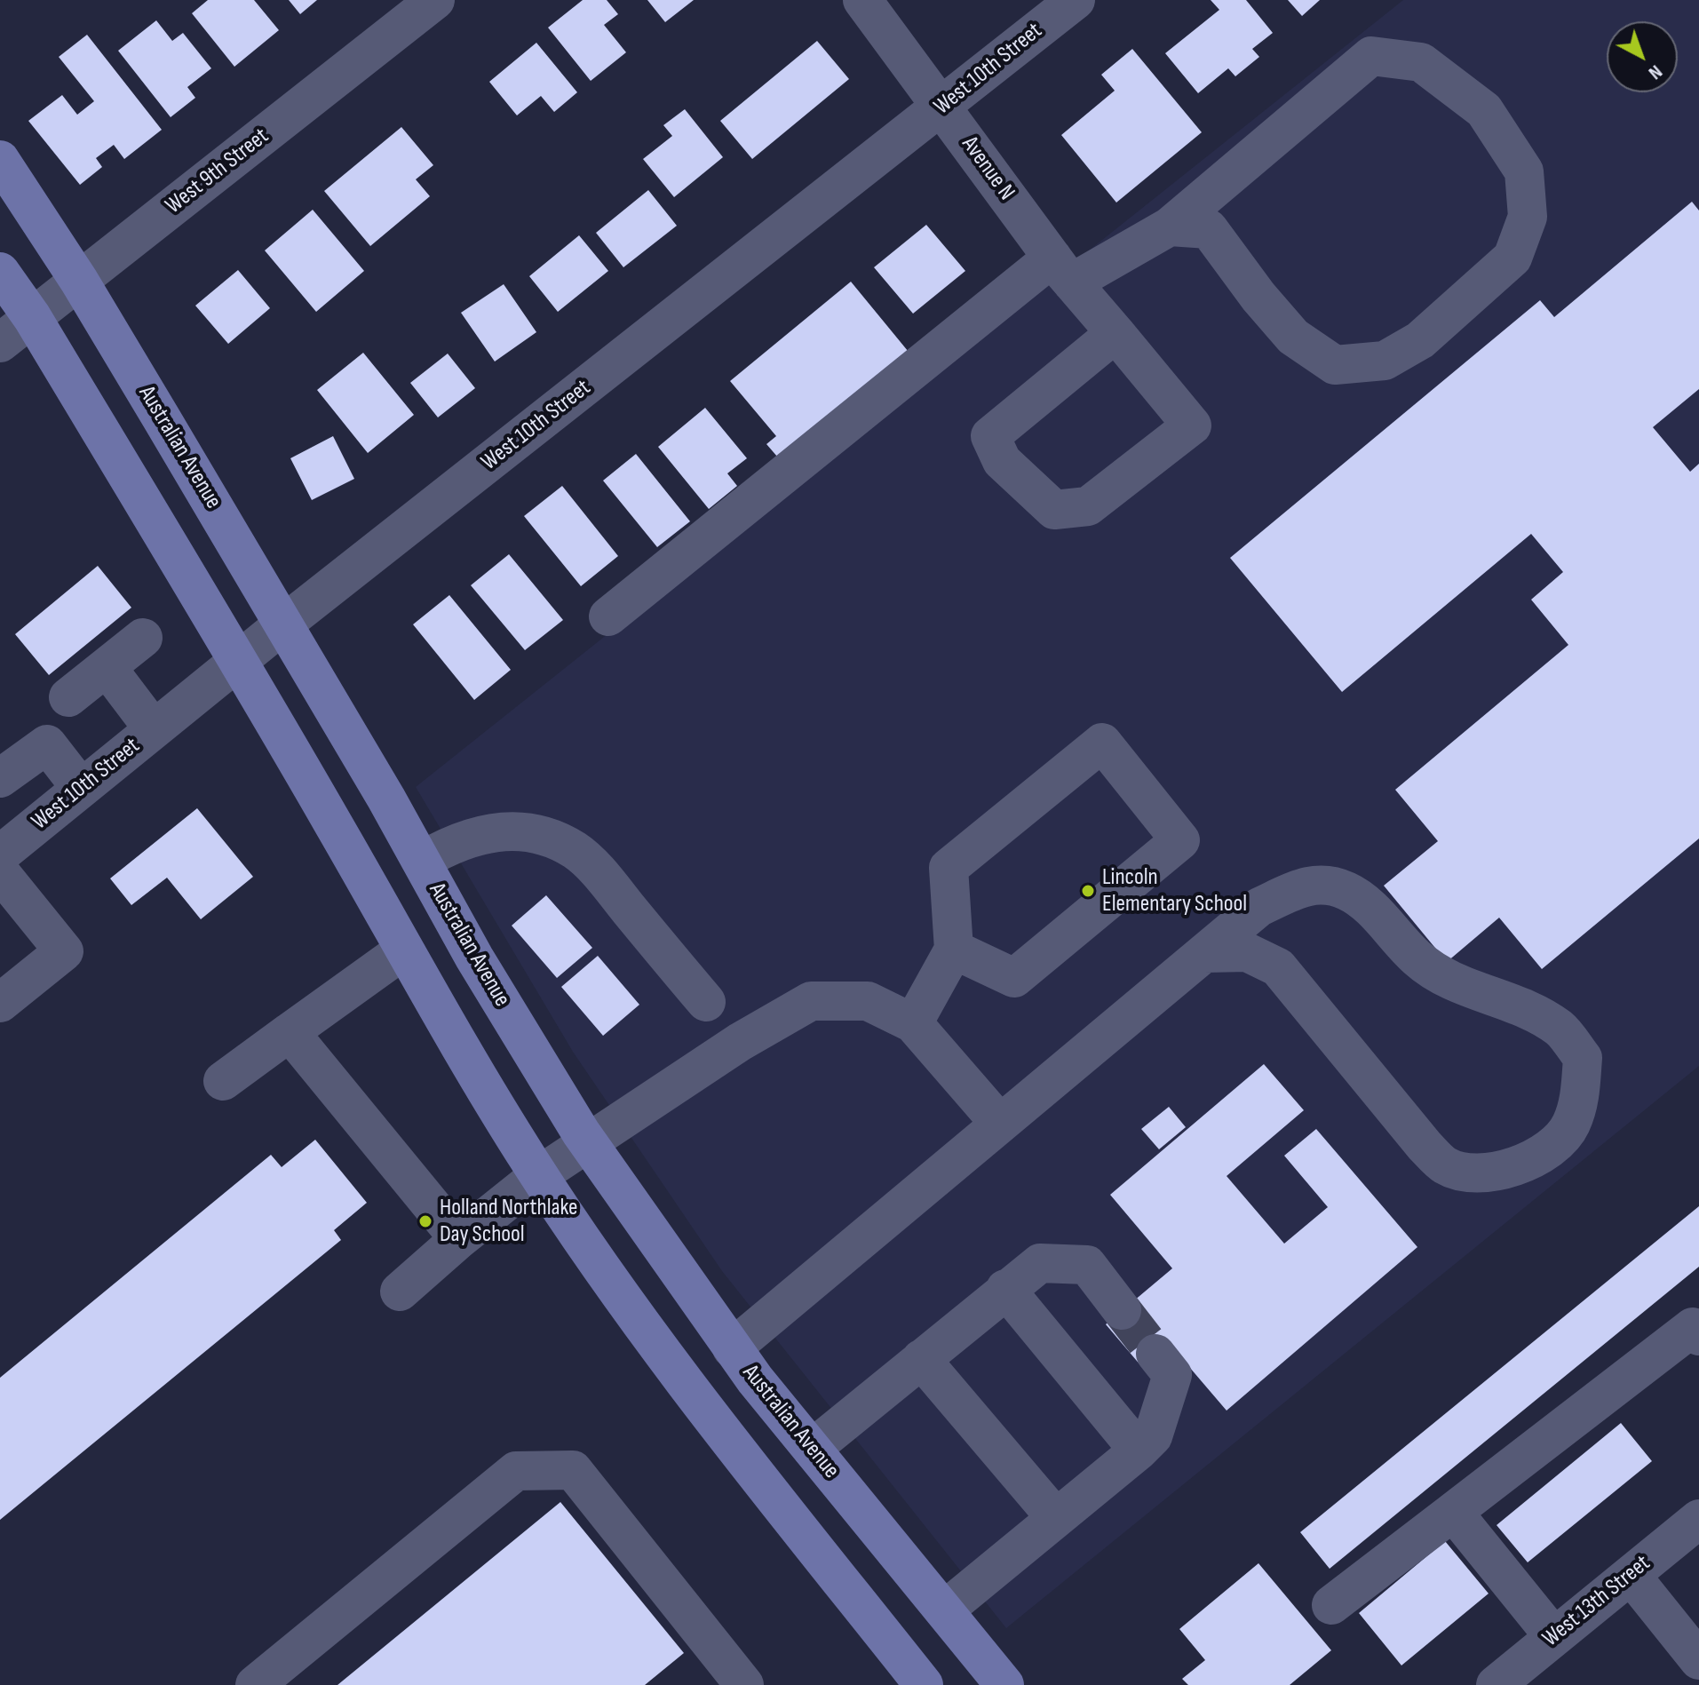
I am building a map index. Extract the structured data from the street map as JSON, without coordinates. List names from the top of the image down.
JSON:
{
  "streets": {
    "main road": ["Australian Avenue"],
    "street": [
      "West 10th Street",
      "Avenue N",
      "West 9th Street",
      "West 13th Street"
    ]
  },
  "crossings": [
    ["West 10th Street", "Avenue N"],
    ["West 10th Street", "Australian Avenue"],
    ["West 9th Street", "Australian Avenue"]
  ],
  "places": ["Lincoln Elementary School", "Holland Northlake Day School"],
  "north": "bottom right"
}
